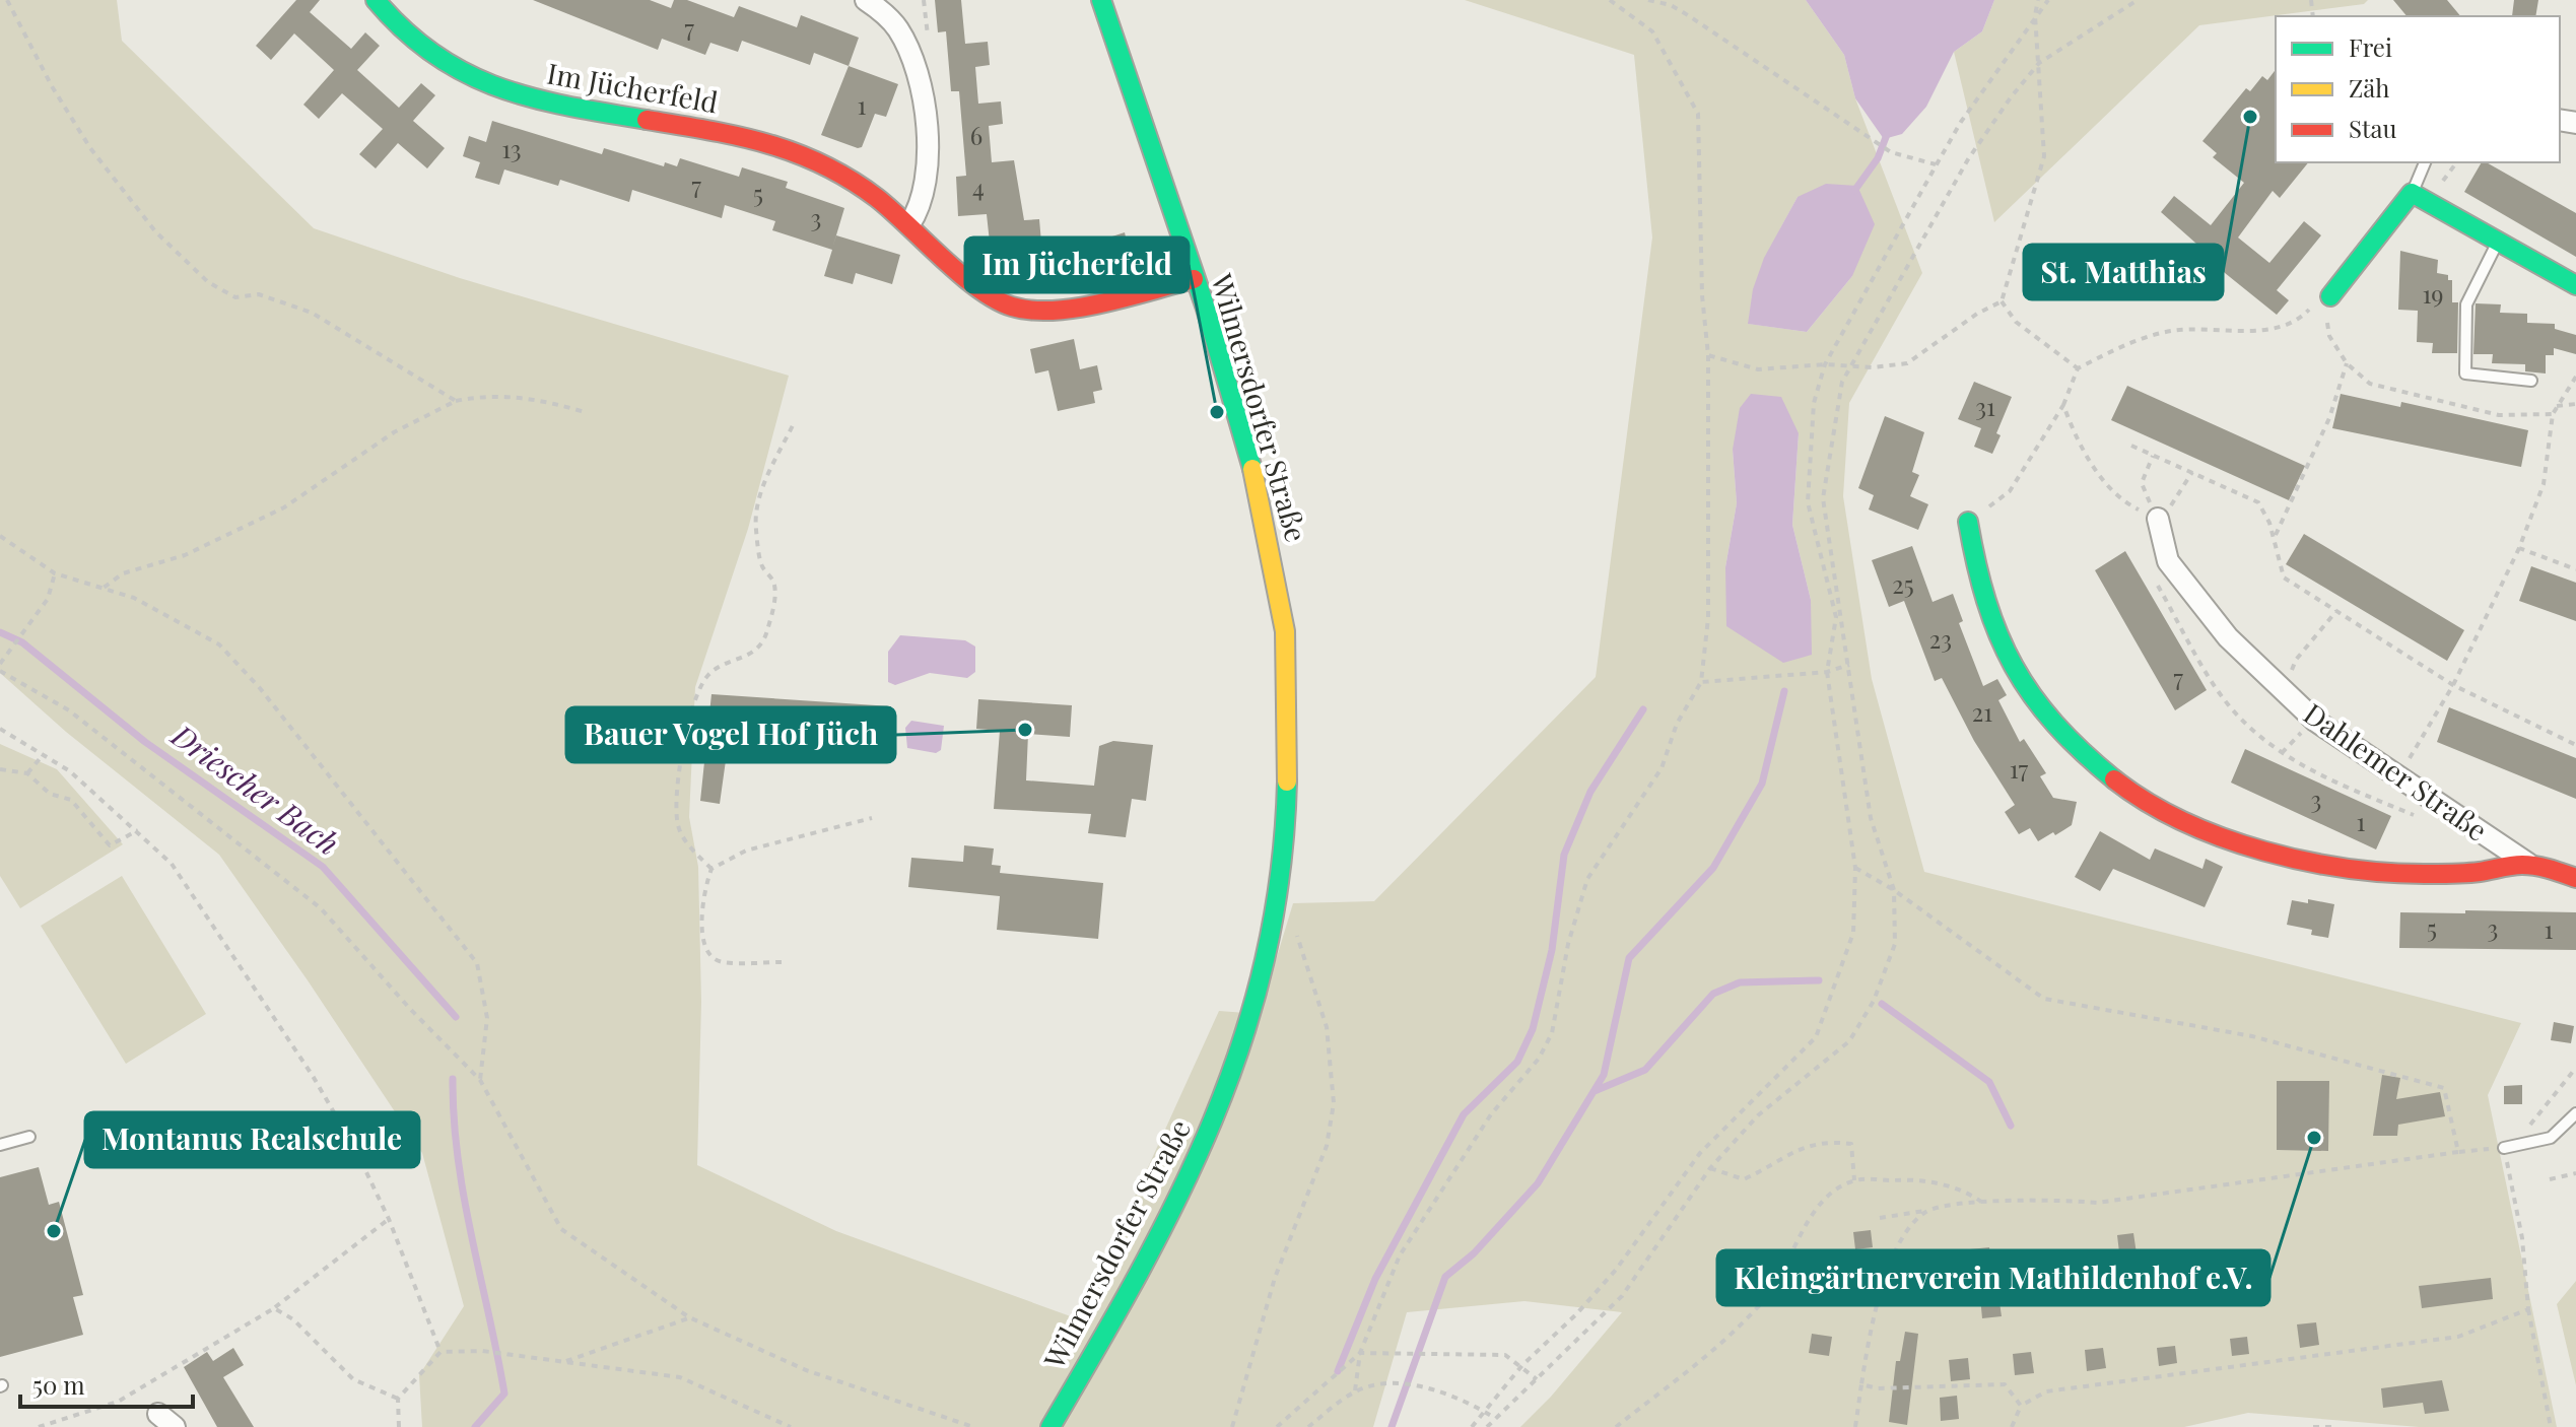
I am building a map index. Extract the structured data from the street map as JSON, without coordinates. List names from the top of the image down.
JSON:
{
  "streets": {
    "street": ["Im Jücherfeld", "Wilmersdorfer Straße", "Dahlemer Straße"]
  },
  "crossings": [
    ["Im Jücherfeld", "Wilmersdorfer Straße"]
  ],
  "water": ["Driescher Bach"],
  "places": [
    "St. Matthias",
    "Im Jücherfeld",
    "Bauer Vogel Hof Jüch",
    "Kleingärtnerverein Mathildenhof e.V.",
    "Montanus Realschule"
  ],
  "house_numbers": [
    "7",
    "1",
    "6",
    "13",
    "7",
    "4",
    "5",
    "3",
    "19",
    "31",
    "25",
    "23",
    "7",
    "21",
    "17",
    "3",
    "1",
    "5",
    "3",
    "1"
  ],
  "legend": ["Frei", "Zäh", "Stau"],
  "scale_bar": "50 m"
}
